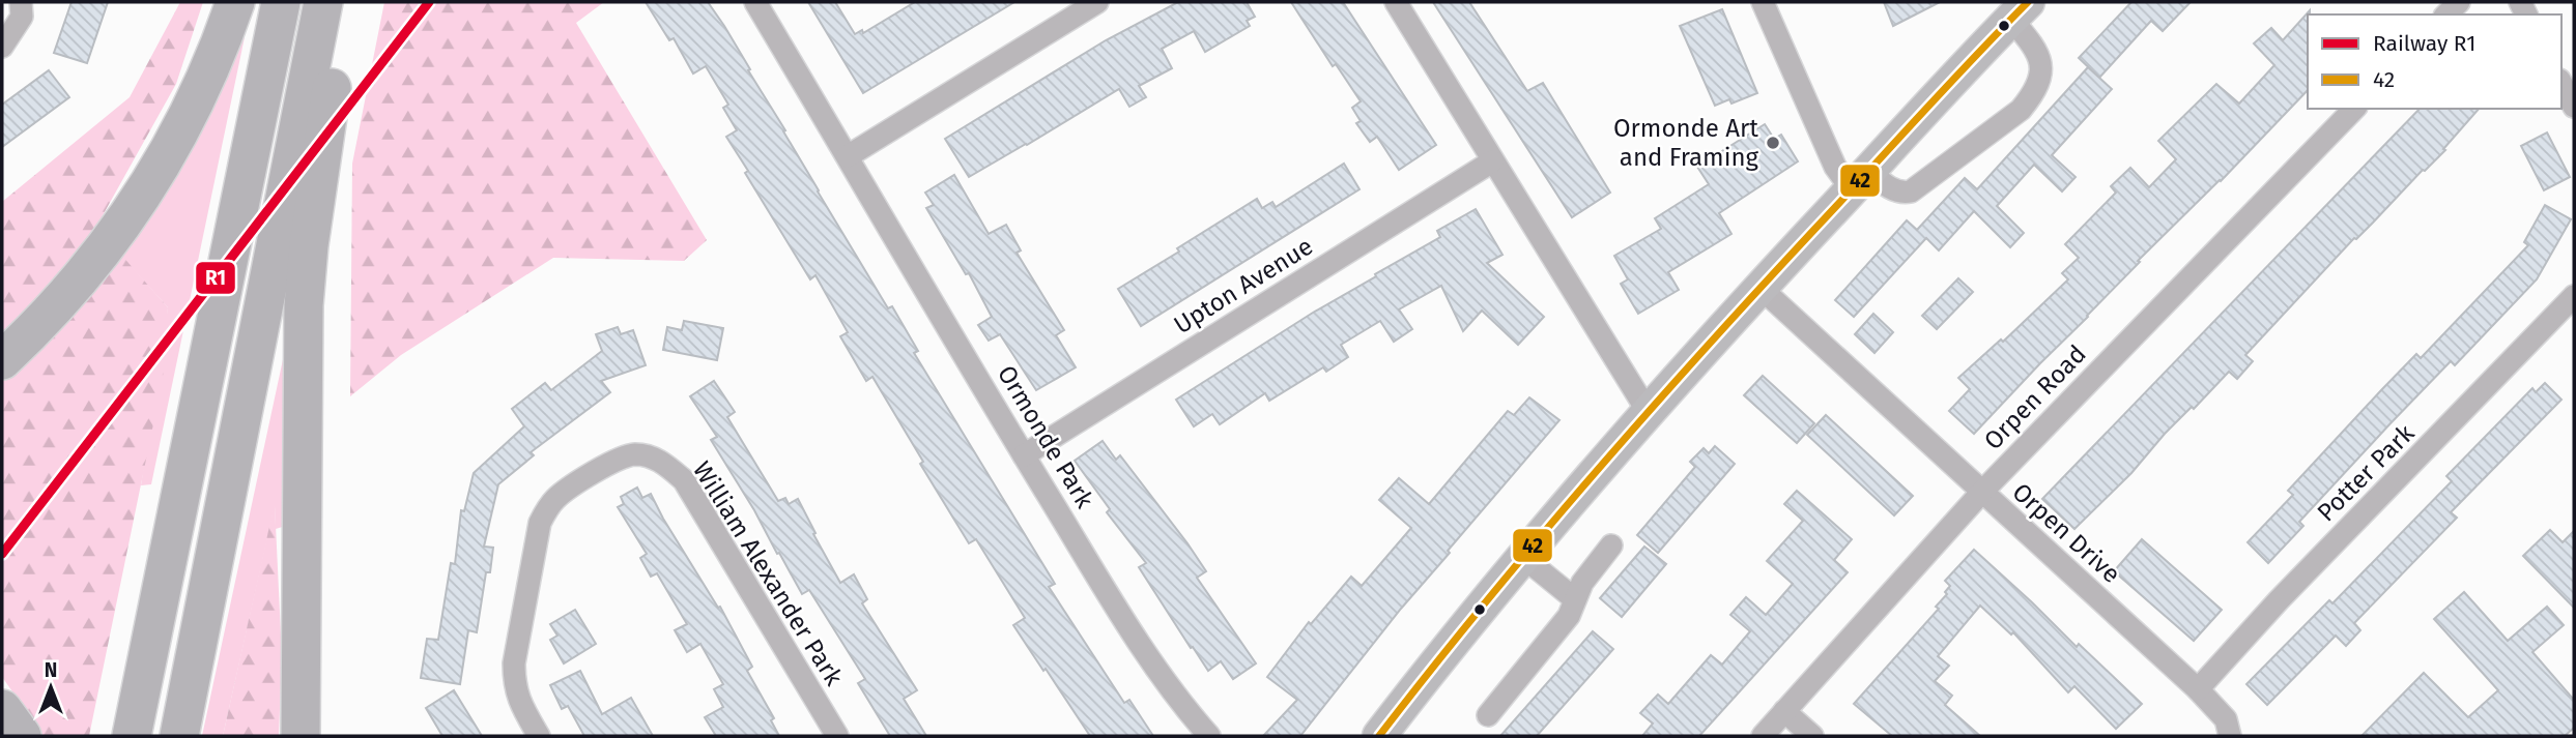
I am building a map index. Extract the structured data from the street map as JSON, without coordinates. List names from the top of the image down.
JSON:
{
  "streets": {
    "street": [
      "Upton Avenue",
      "Orpen Road",
      "Ormonde Park",
      "Potter Park",
      "Orpen Drive",
      "William Alexander Park"
    ]
  },
  "crossings": [
    ["Upton Avenue", "Ormonde Park"],
    ["Orpen Road", "Orpen Drive"],
    ["Potter Park", "Orpen Drive"]
  ],
  "places": ["Ormonde Art and Framing"],
  "lines": ["rail line R1", "transit line 42"],
  "legend": ["Railway R1", "42"],
  "north": "top"
}
